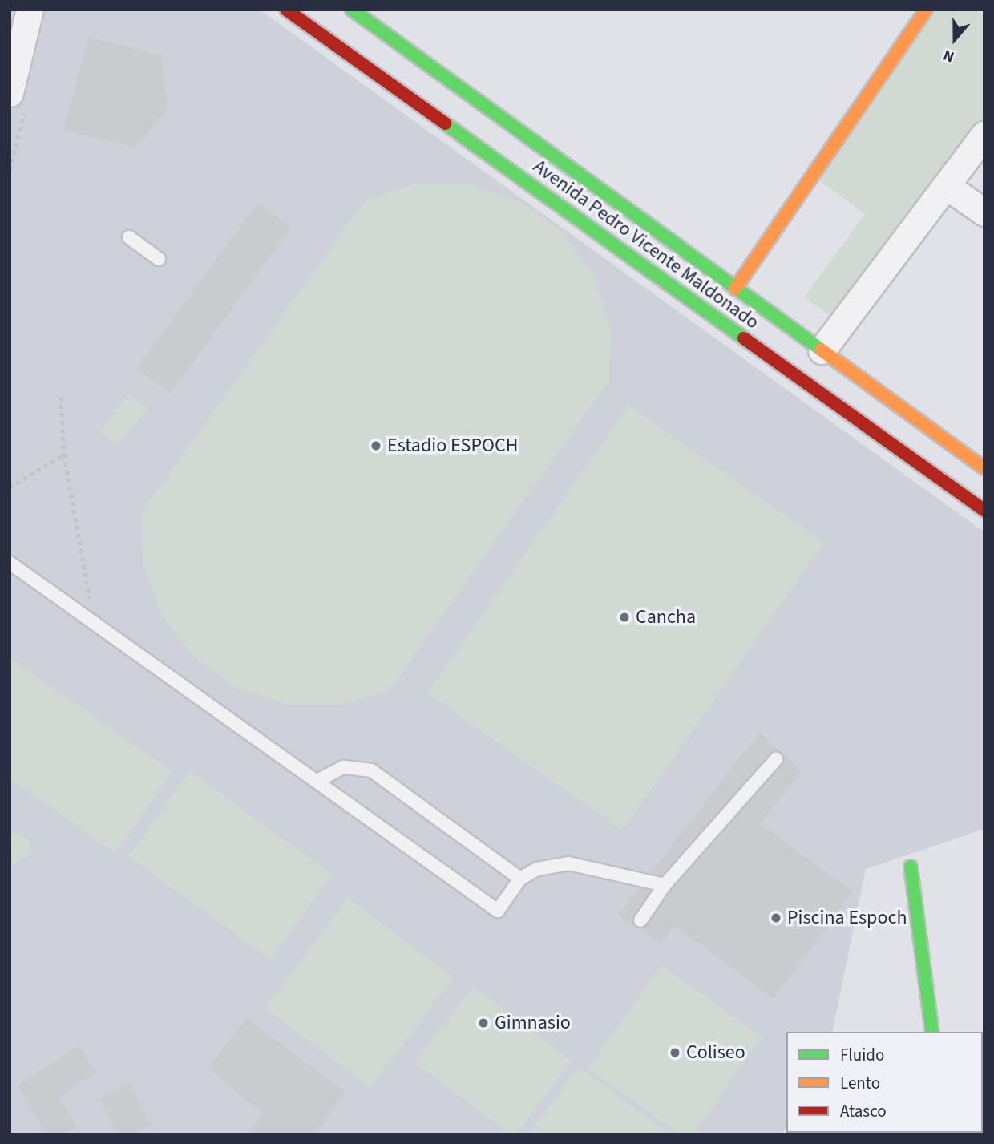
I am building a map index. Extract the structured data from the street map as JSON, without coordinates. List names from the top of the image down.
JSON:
{
  "streets": {
    "main road": ["Avenida Pedro Vicente Maldonado"]
  },
  "places": [
    "Estadio ESPOCH",
    "Cancha",
    "Piscina Espoch",
    "Gimnasio",
    "Coliseo"
  ],
  "legend": ["Fluido", "Lento", "Atasco"],
  "north": "bottom"
}
